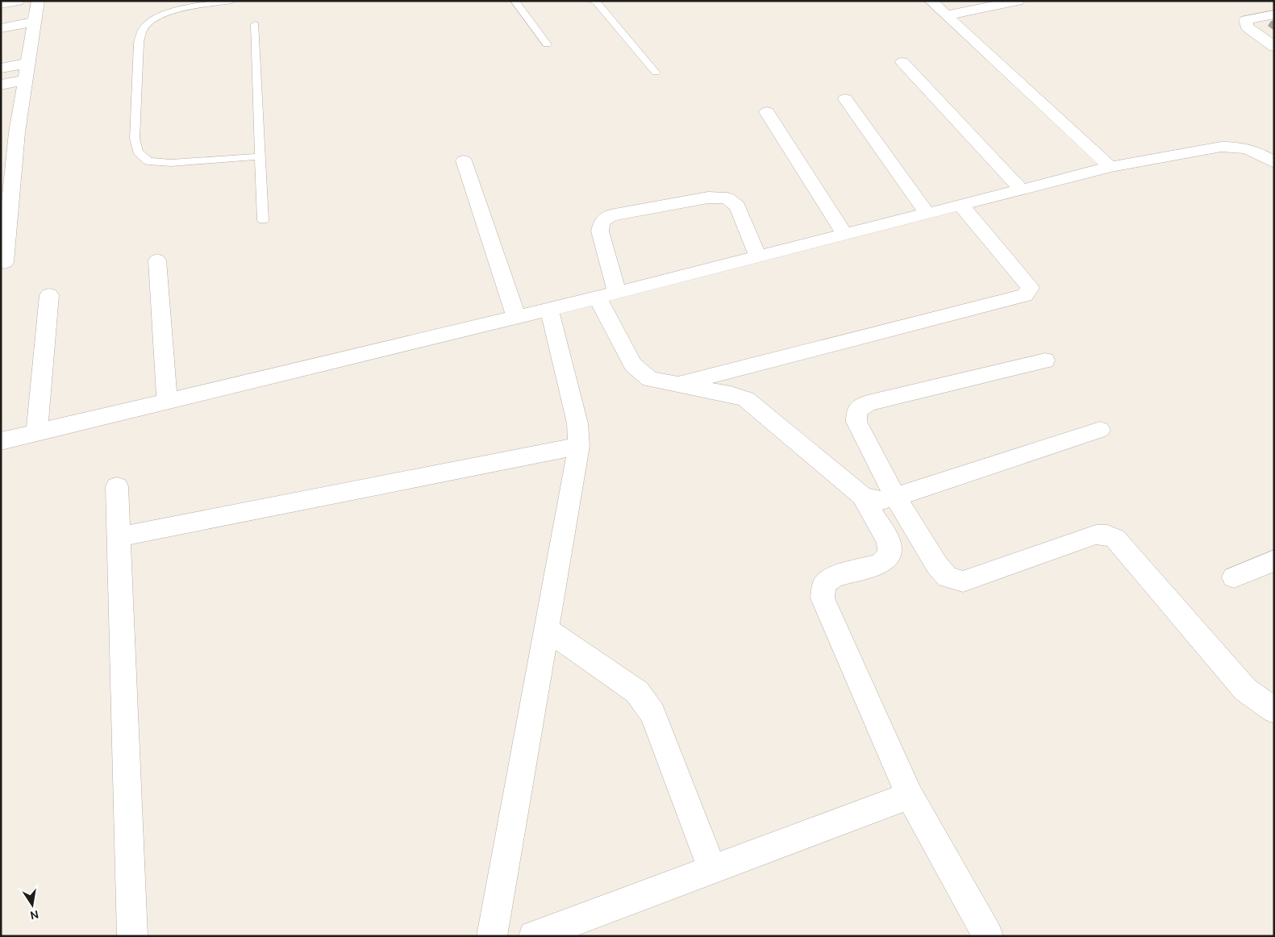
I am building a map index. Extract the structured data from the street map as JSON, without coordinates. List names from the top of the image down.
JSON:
{
  "north": "bottom"
}
